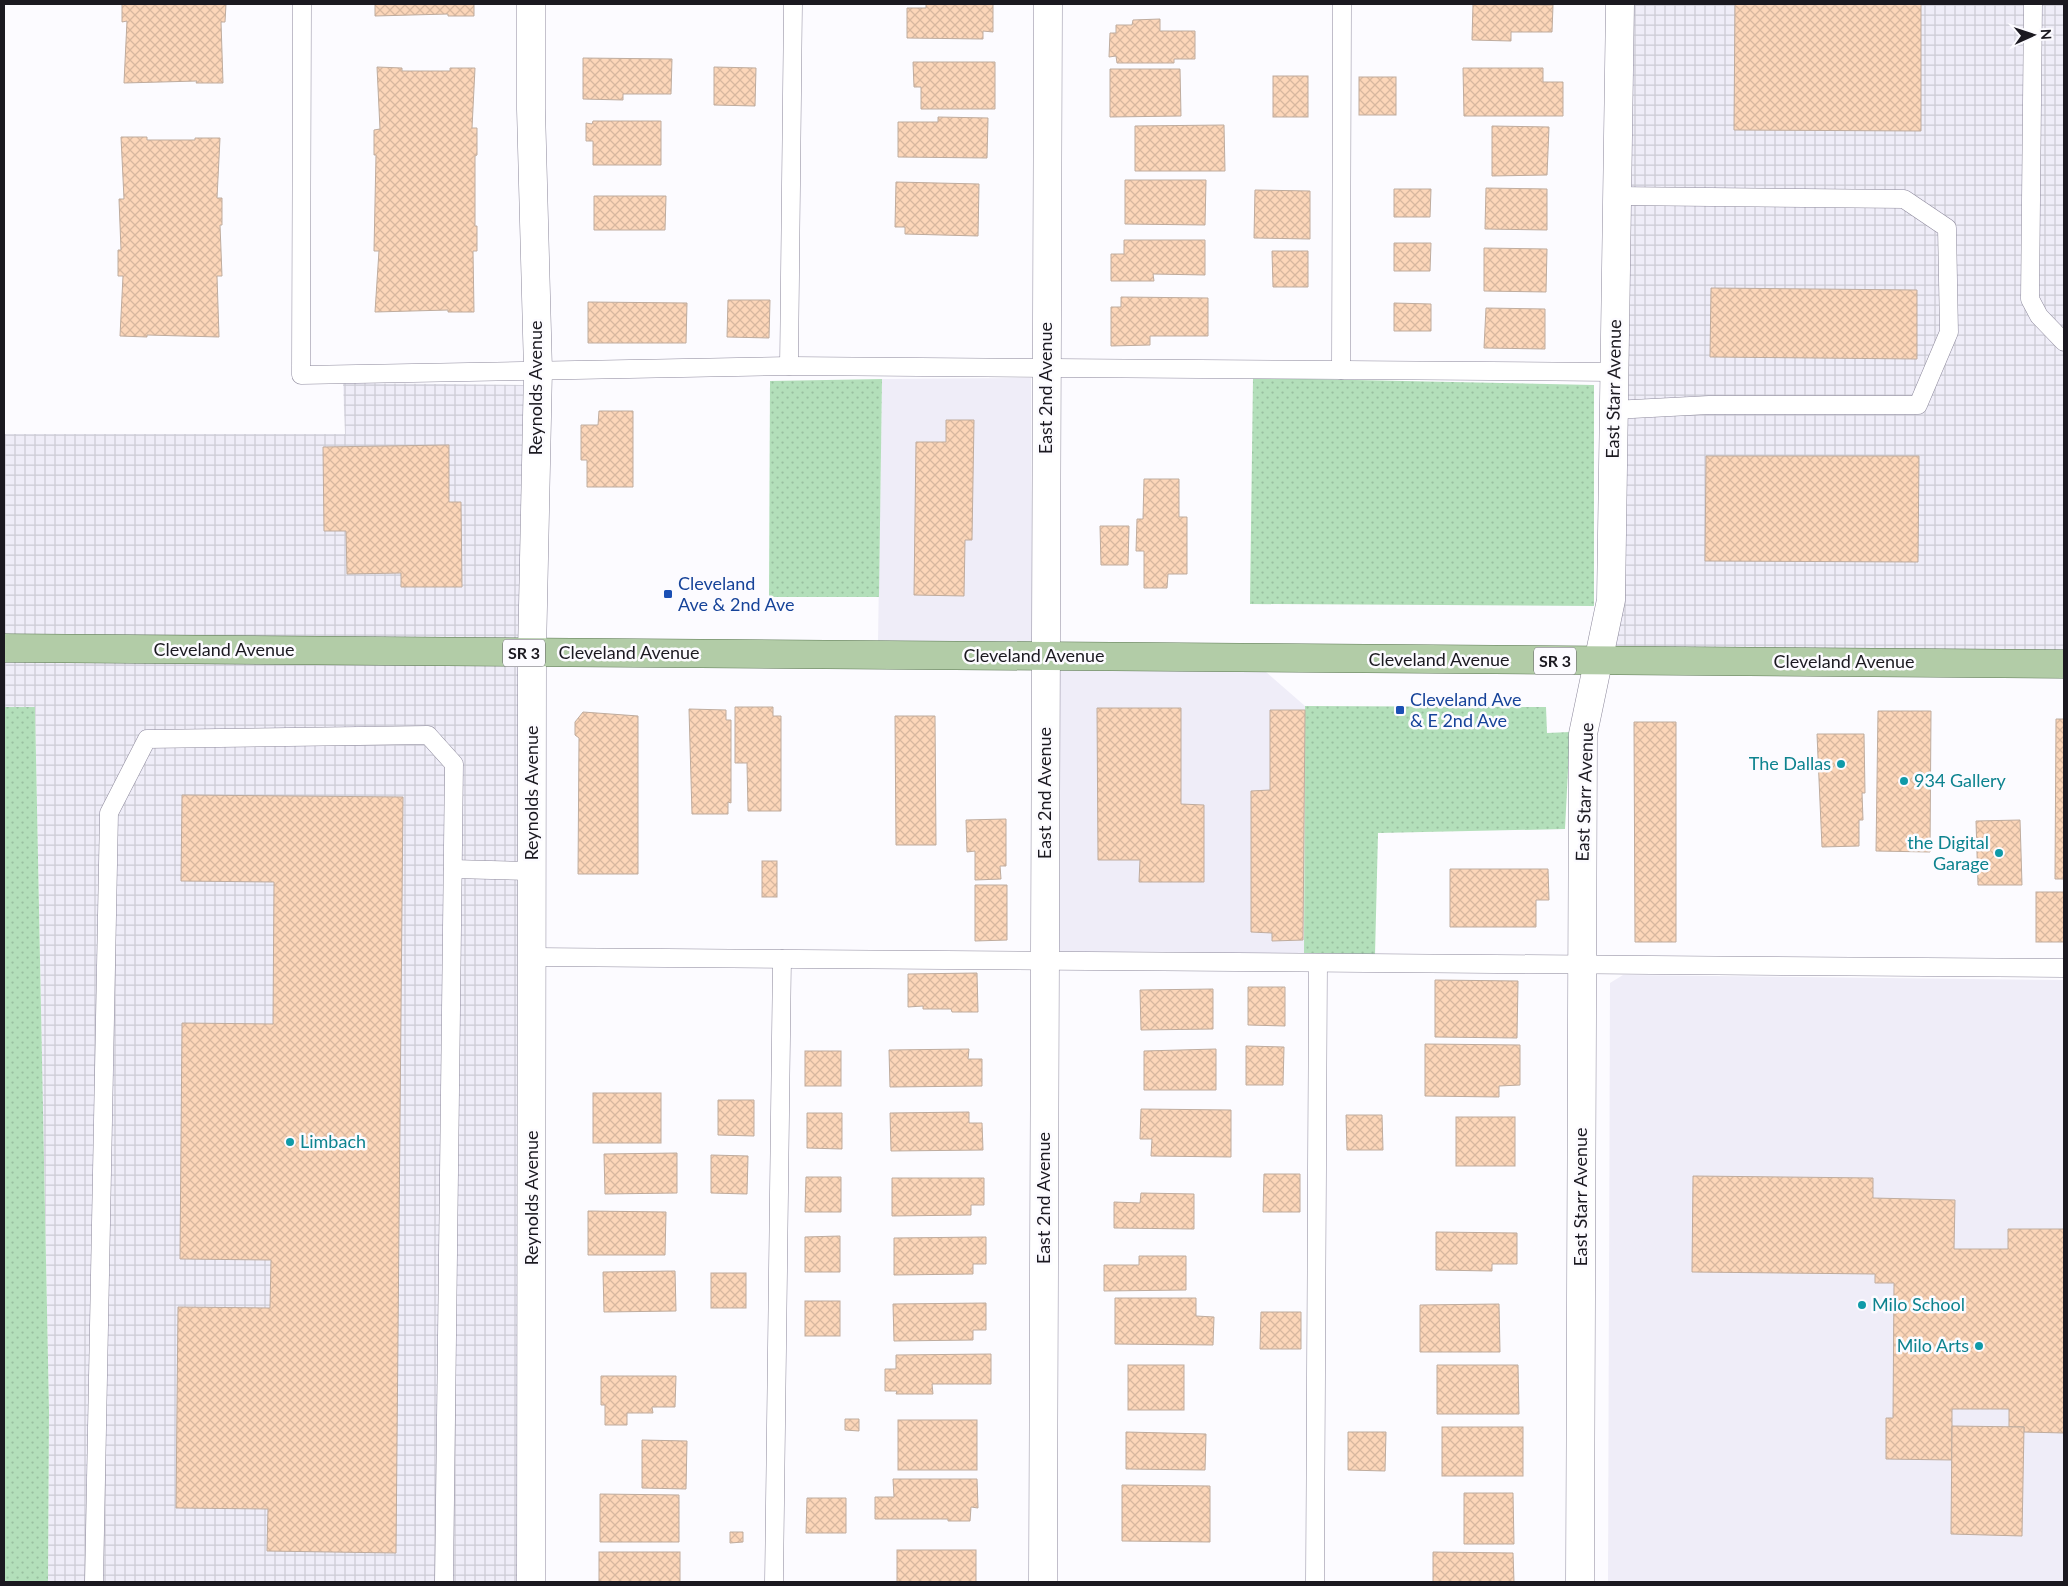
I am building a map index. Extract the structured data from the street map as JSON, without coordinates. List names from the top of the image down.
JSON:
{
  "streets": {
    "main road": ["Cleveland Avenue", "SR 3"],
    "street": ["Reynolds Avenue", "East 2nd Avenue", "East Starr Avenue"]
  },
  "crossings": [
    ["Reynolds Avenue", "Cleveland Avenue"],
    ["East 2nd Avenue", "Cleveland Avenue"],
    ["East Starr Avenue", "Cleveland Avenue"]
  ],
  "places": {
    "transit": ["Cleveland Ave & 2nd Ave", "Cleveland Ave & E 2nd Ave"],
    "other": [
      "The Dallas",
      "934 Gallery",
      "the Digital Garage",
      "Limbach",
      "Milo School",
      "Milo Arts"
    ]
  },
  "north": "right"
}
